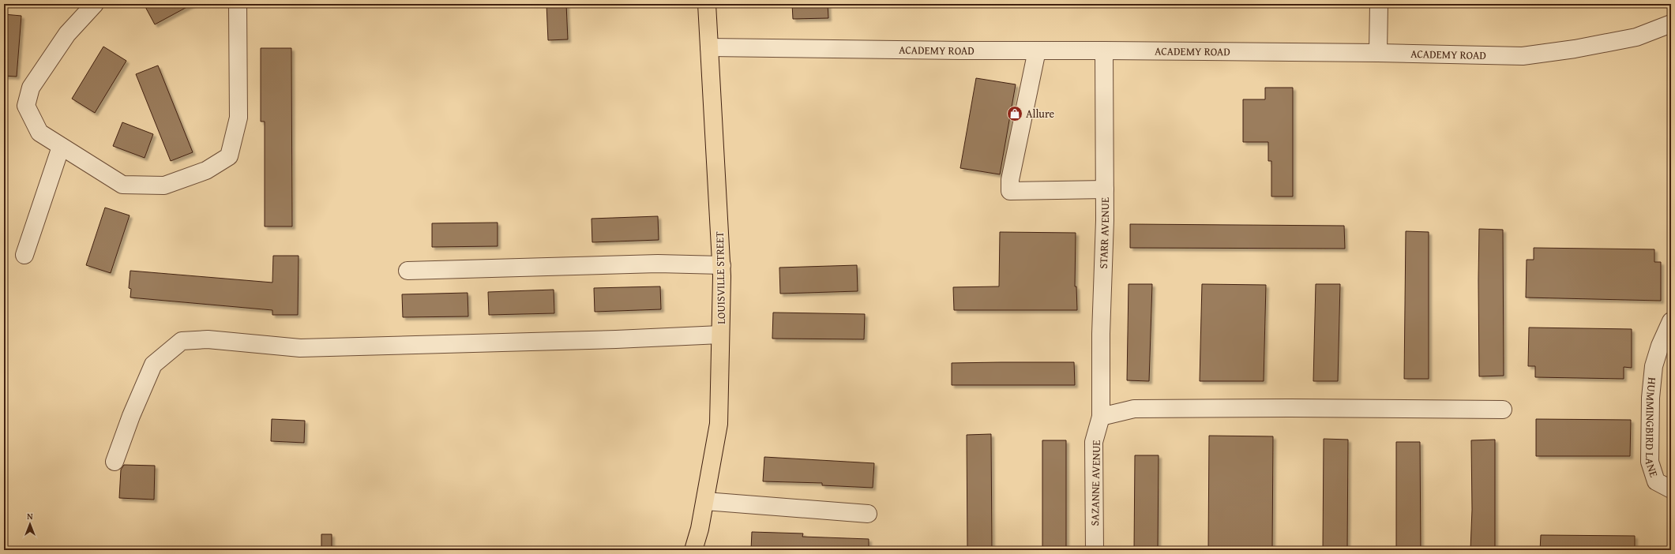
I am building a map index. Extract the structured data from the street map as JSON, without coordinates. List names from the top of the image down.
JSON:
{
  "streets": {
    "main road": ["LOUISVILLE STREET"],
    "street": [
      "ACADEMY ROAD",
      "STARR AVENUE",
      "HUMMINGBIRD LANE",
      "SAZANNE AVENUE"
    ]
  },
  "crossings": [
    ["ACADEMY ROAD", "STARR AVENUE"],
    ["ACADEMY ROAD", "LOUISVILLE STREET"],
    ["STARR AVENUE", "SAZANNE AVENUE"]
  ],
  "places": {
    "shop": ["Allure"]
  },
  "north": "top"
}
